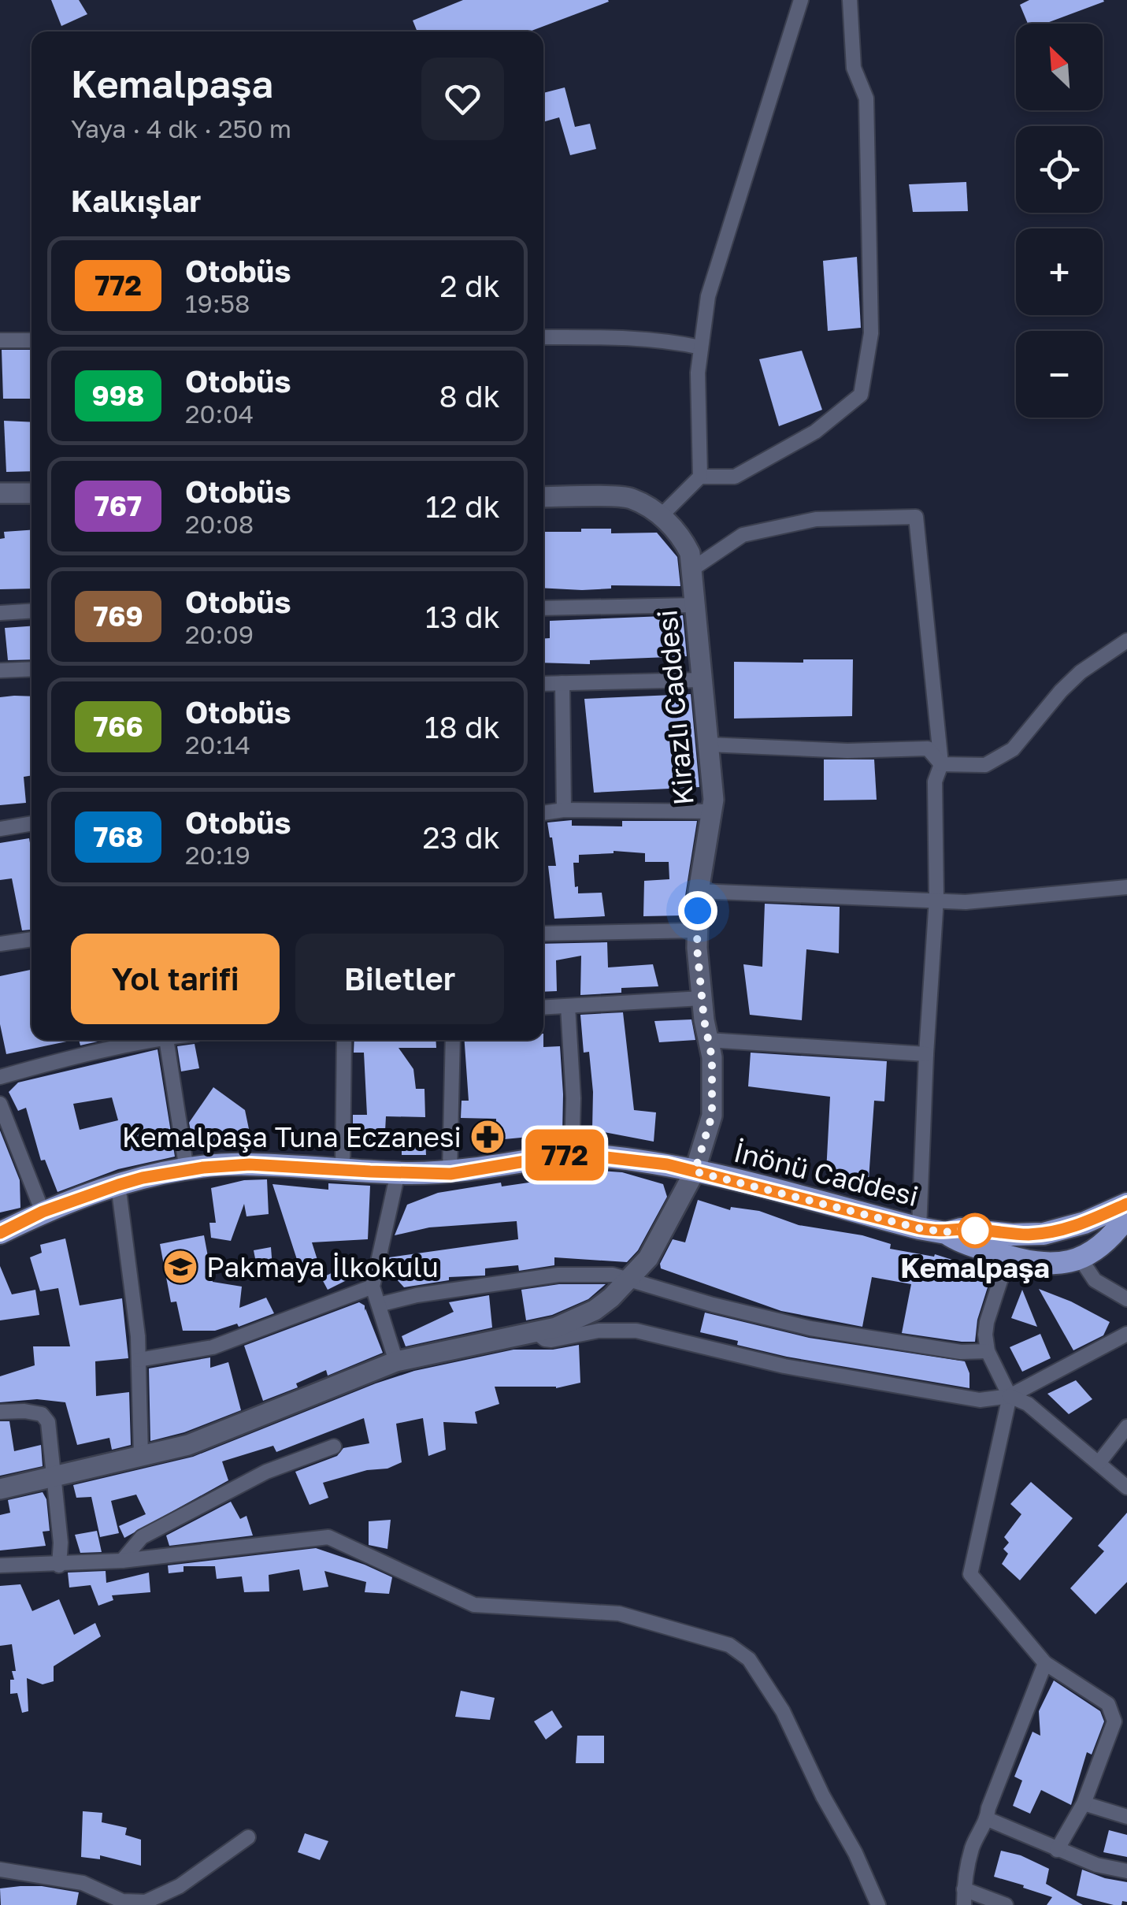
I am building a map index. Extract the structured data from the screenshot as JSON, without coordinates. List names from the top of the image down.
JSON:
{
  "streets": {
    "main road": ["Kirazlı Caddesi", "İnönü Caddesi"]
  },
  "crossings": [
    ["Kirazlı Caddesi", "İnönü Caddesi"]
  ],
  "places": {
    "pharmacy": ["Kemalpaşa Tuna Eczanesi"],
    "other": ["Kemalpaşa"],
    "school or university": ["Pakmaya İlkokulu"]
  },
  "lines": ["bus line 772"],
  "north": "top left",
  "page": {
    "on_map": "772",
    "map_buttons": ["+", "−"],
    "heading": [
      ["Kemalpaşa", "Yaya · 4 dk · 250 m"],
      "Kalkışlar"
    ],
    "list": [
      {
        "mark": "772",
        "name": "Otobüs",
        "note": "19:58",
        "value": "2 dk"
      },
      {
        "mark": "998",
        "name": "Otobüs",
        "note": "20:04",
        "value": "8 dk"
      },
      {
        "mark": "767",
        "name": "Otobüs",
        "note": "20:08",
        "value": "12 dk"
      },
      {
        "mark": "769",
        "name": "Otobüs",
        "note": "20:09",
        "value": "13 dk"
      },
      {
        "mark": "766",
        "name": "Otobüs",
        "note": "20:14",
        "value": "18 dk"
      },
      {
        "mark": "768",
        "name": "Otobüs",
        "note": "20:19",
        "value": "23 dk"
      }
    ],
    "buttons": ["Yol tarifi", "Biletler"]
  }
}
